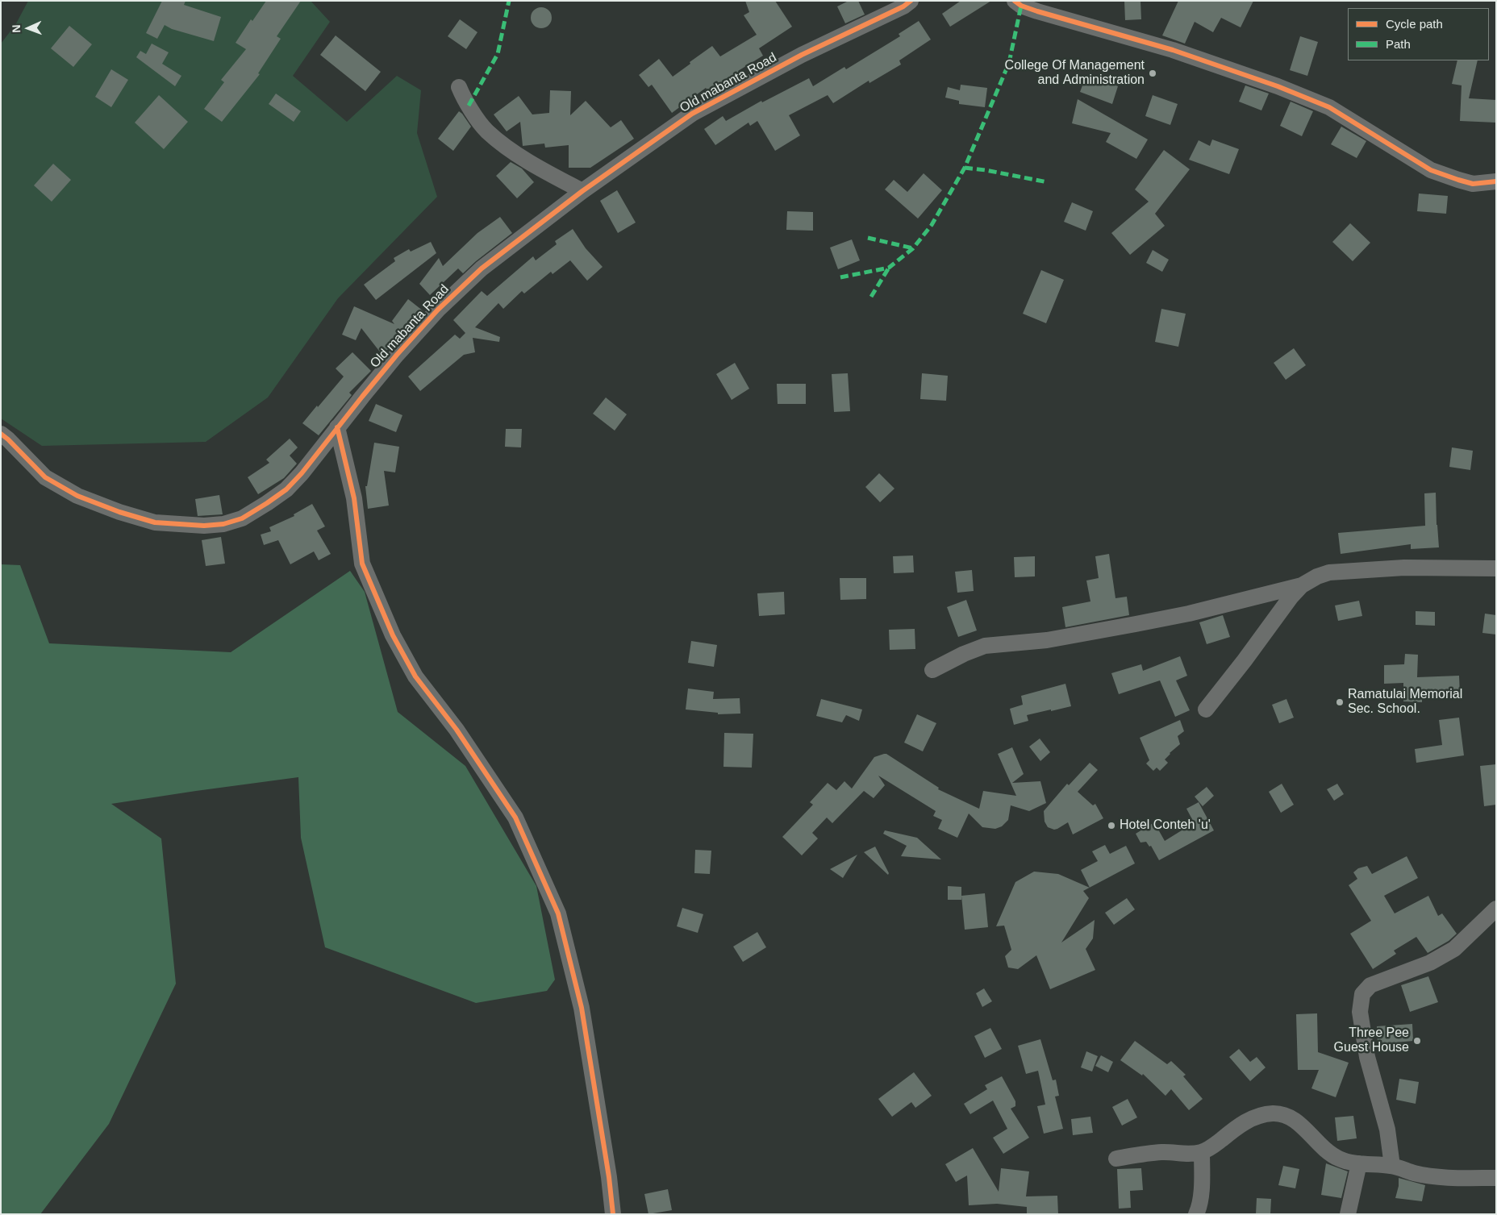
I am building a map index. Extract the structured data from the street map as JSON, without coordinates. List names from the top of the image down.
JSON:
{
  "streets": {
    "street": ["Old mabanta Road"]
  },
  "places": [
    "College Of Management and Administration",
    "Ramatulai Memorial Sec. School.",
    "Hotel Conteh 'u'",
    "Three Pee Guest House"
  ],
  "legend": ["Cycle path", "Path"],
  "north": "left"
}
